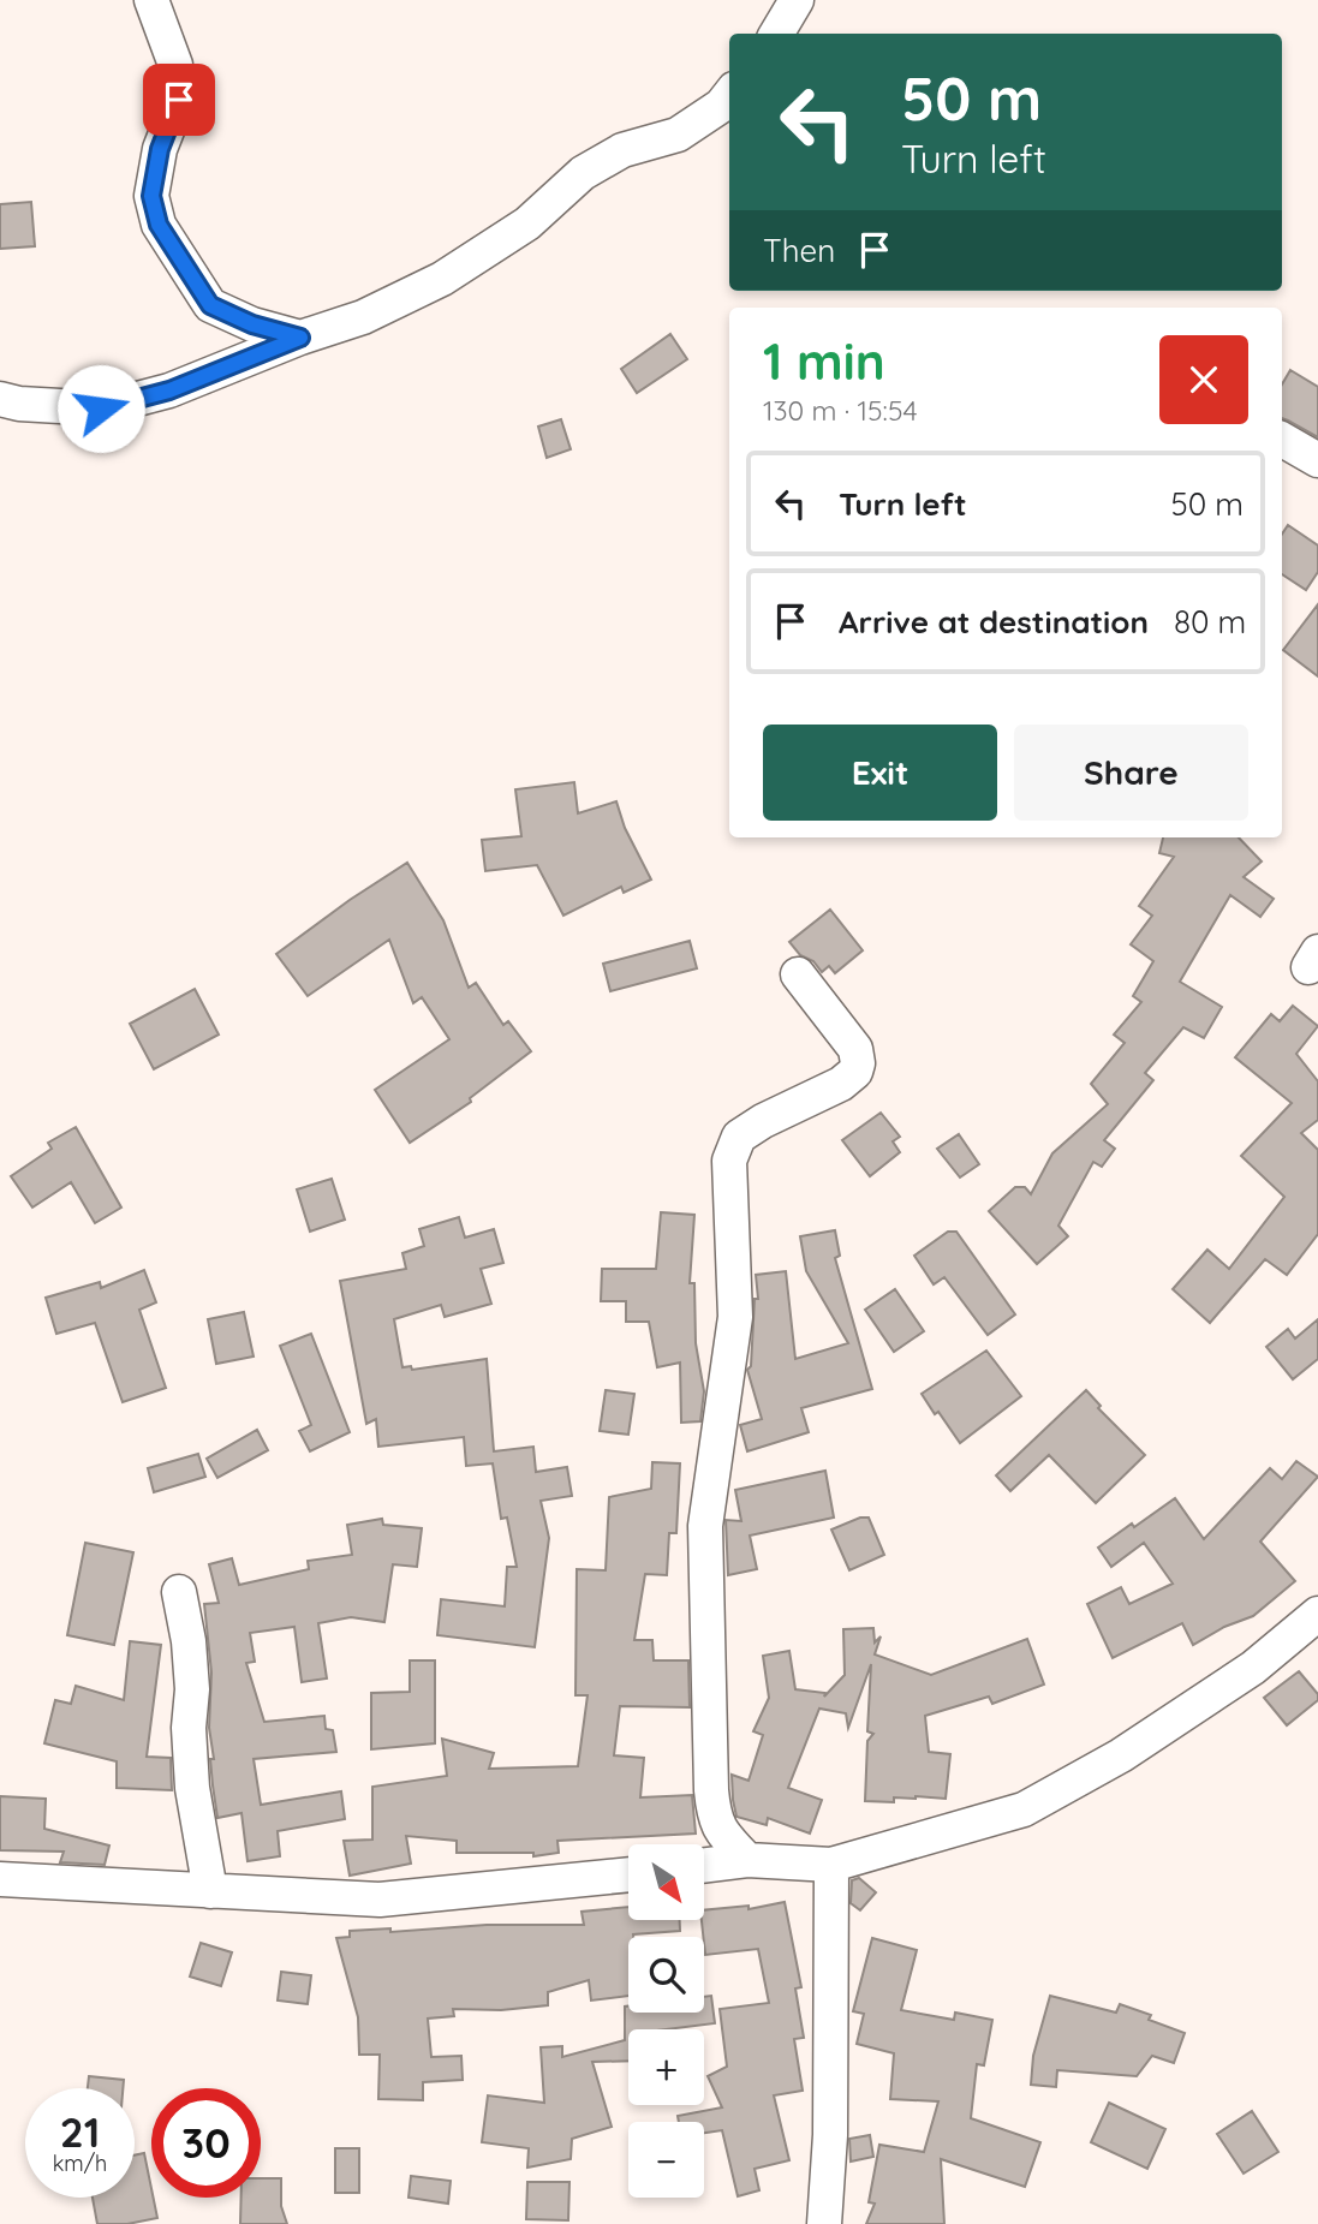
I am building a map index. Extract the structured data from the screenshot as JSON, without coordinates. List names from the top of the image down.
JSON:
{
  "north": "bottom right",
  "page": {
    "turn": ["50 m", "Turn left"],
    "then": "Then",
    "heading": ["1 min", "130 m · 15:54"],
    "list": [
      {
        "name": "Turn left",
        "value": "50 m"
      },
      {
        "name": "Arrive at destination",
        "value": "80 m"
      }
    ],
    "buttons": ["Exit", "Share"],
    "map_buttons": ["+", "−"],
    "speed": "21 km/h",
    "limit": "30"
  }
}
